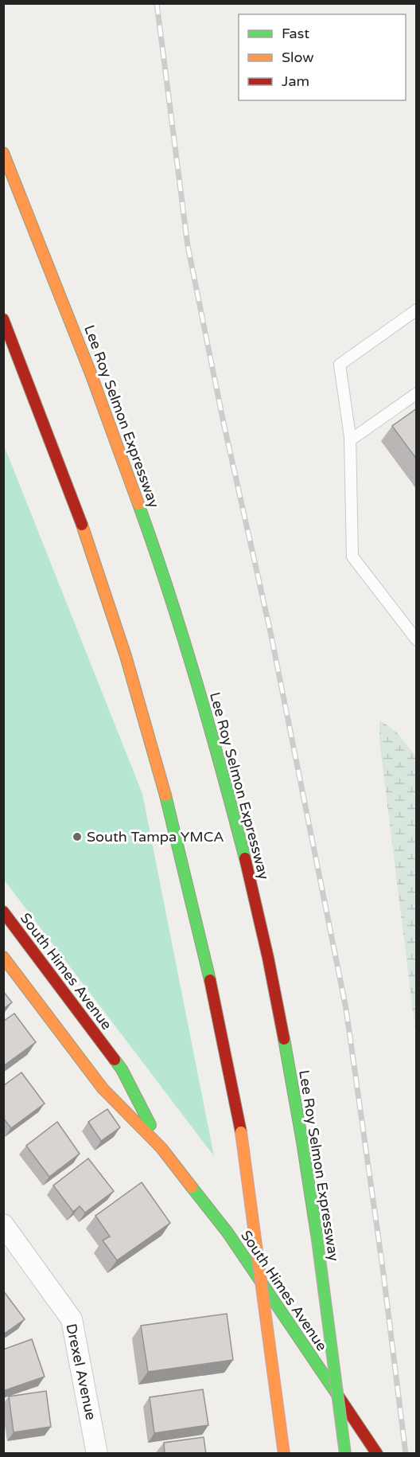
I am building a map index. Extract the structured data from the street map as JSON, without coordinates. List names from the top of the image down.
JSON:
{
  "streets": {
    "main road": ["Lee Roy Selmon Expressway", "South Himes Avenue"],
    "street": ["Drexel Avenue"]
  },
  "places": ["South Tampa YMCA"],
  "legend": ["Fast", "Slow", "Jam"]
}
